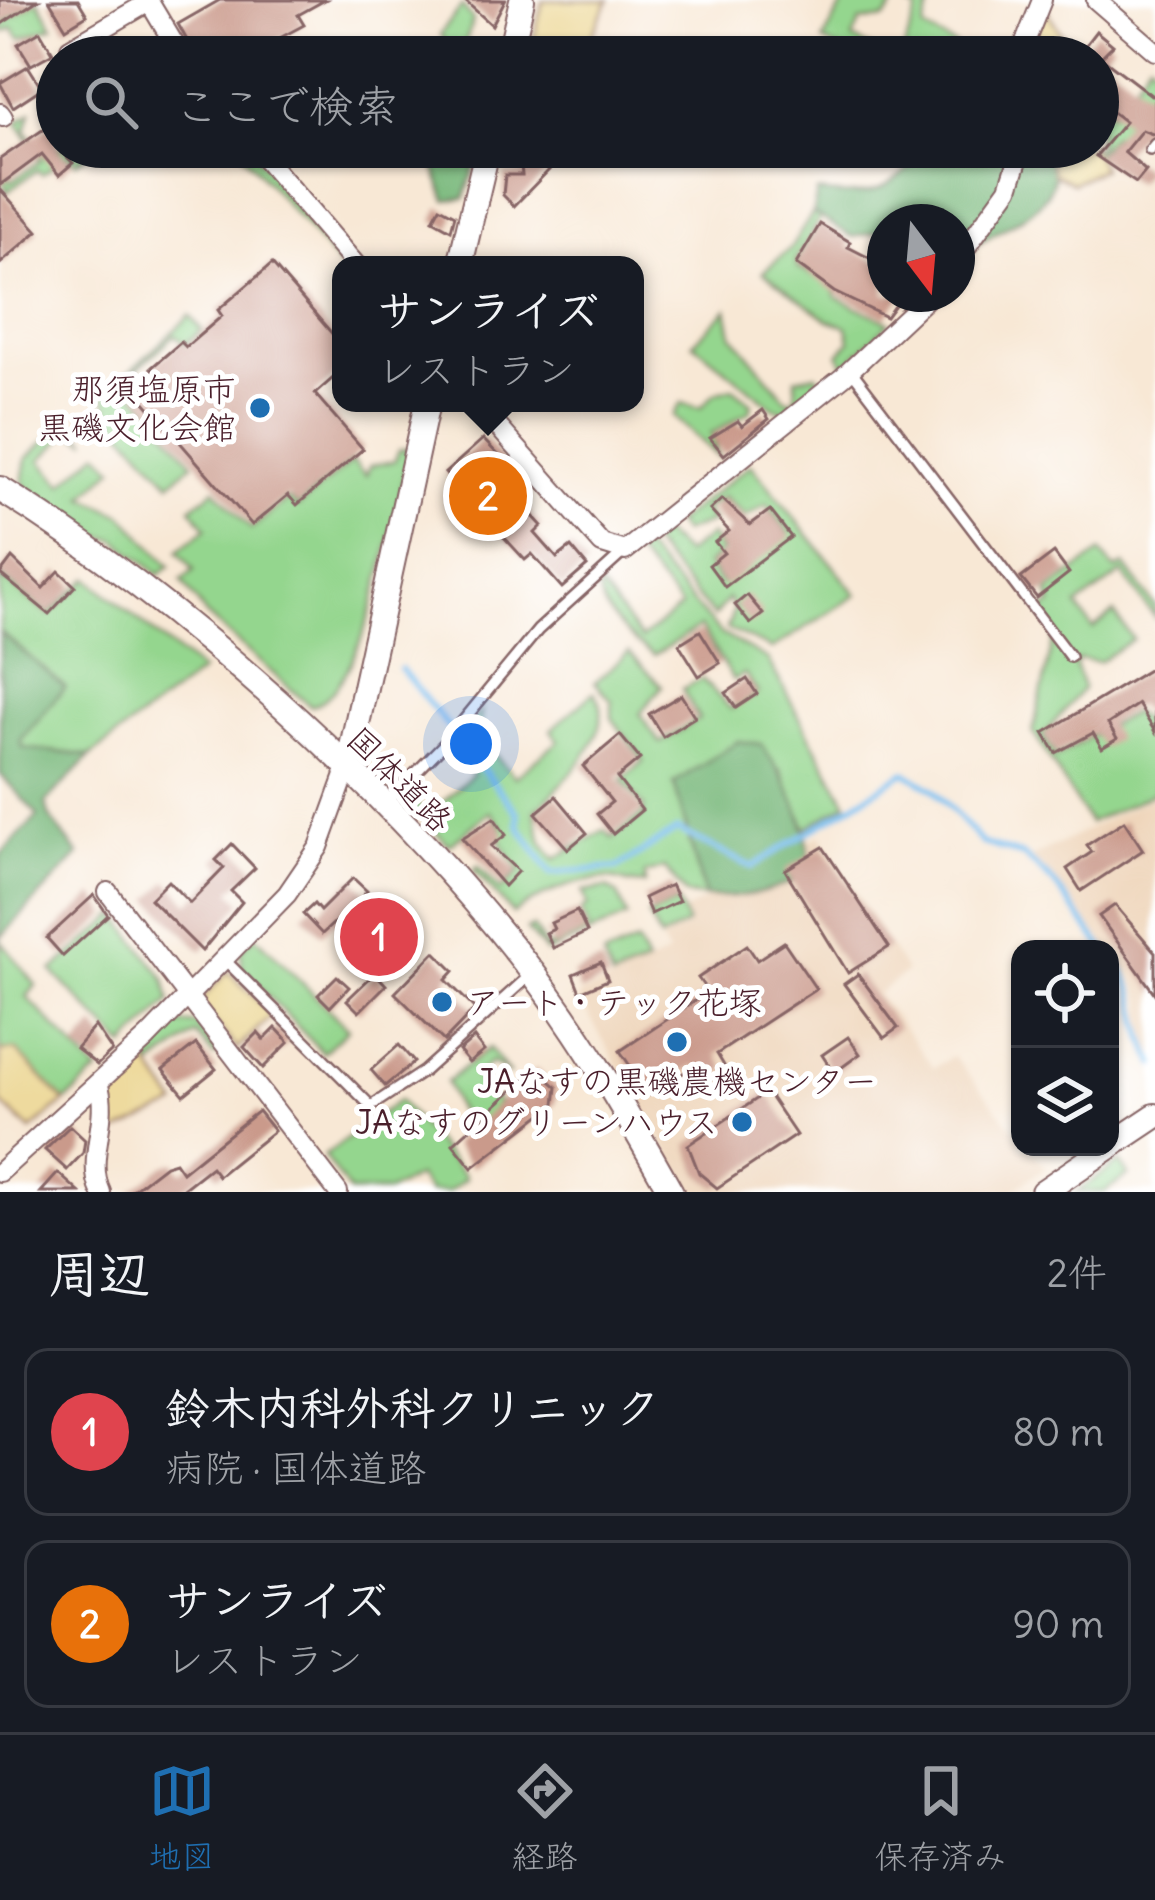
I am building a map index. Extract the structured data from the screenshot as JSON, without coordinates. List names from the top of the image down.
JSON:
{
  "streets": {
    "street": ["国体道路"]
  },
  "places": [
    "那須塩原市 黒磯文化会館",
    "アート・テック花塚",
    "JAなすの黒磯農機センター",
    "JAなすのグリーンハウス"
  ],
  "north": "bottom",
  "page": {
    "search": "ここで検索",
    "popup": ["サンライズ", "レストラン"],
    "pins": ["2", "1"],
    "heading": ["周辺", "2件"],
    "list": [
      {
        "mark": "1",
        "name": "鈴木内科外科クリニック",
        "note": "病院 · 国体道路",
        "value": "80 m"
      },
      {
        "mark": "2",
        "name": "サンライズ",
        "note": "レストラン",
        "value": "90 m"
      }
    ],
    "nav": ["地図", "経路", "保存済み"]
  }
}
